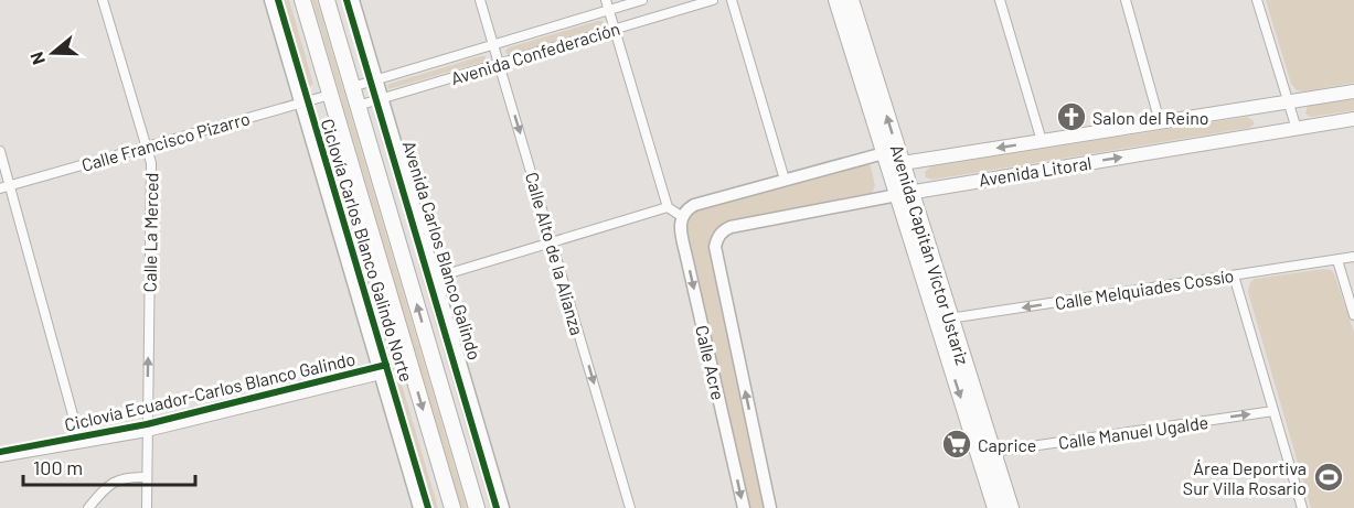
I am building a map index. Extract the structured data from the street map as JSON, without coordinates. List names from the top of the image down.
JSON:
{
  "streets": {
    "main road": ["Avenida Litoral", "Avenida Capitán Víctor Ustariz"],
    "street": [
      "Avenida Confederación",
      "Calle Francisco Pizarro",
      "Calle La Merced",
      "Avenida Carlos Blanco Galindo",
      "Calle Alto de la Alianza",
      "Calle Melquiades Cossío",
      "Calle Acre",
      "Calle Manuel Ugalde"
    ],
    "cycle path": ["Ciclovía Carlos Blanco Galindo Norte"]
  },
  "crossings": [
    ["Avenida Confederación", "Avenida Carlos Blanco Galindo"],
    ["Avenida Confederación", "Calle Alto de la Alianza"],
    ["Calle Francisco Pizarro", "Calle La Merced"],
    ["Avenida Litoral", "Avenida Capitán Víctor Ustariz"],
    ["Avenida Litoral", "Calle Acre"],
    ["Avenida Capitán Víctor Ustariz", "Calle Melquiades Cossío"],
    ["Avenida Capitán Víctor Ustariz", "Calle Manuel Ugalde"]
  ],
  "one_way": [
    "Calle La Merced",
    "Calle Alto de la Alianza",
    "Calle Melquiades Cossío",
    "Calle Manuel Ugalde"
  ],
  "places": {
    "church": ["Salon del Reino"],
    "supermarket": ["Caprice"],
    "sports": ["Área Deportiva Sur Villa Rosario"]
  },
  "scale_bar": "100 m",
  "north": "left"
}
